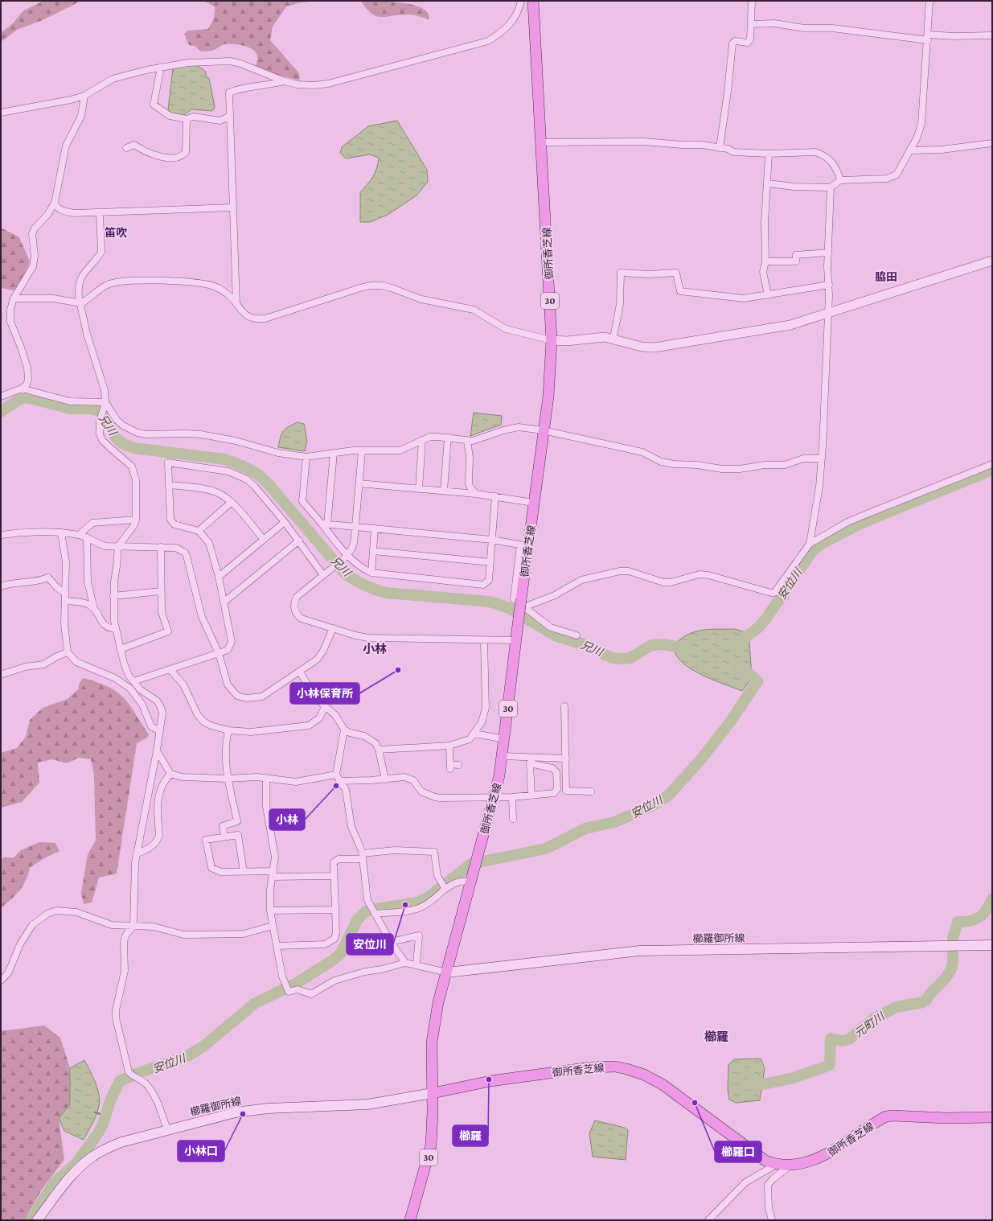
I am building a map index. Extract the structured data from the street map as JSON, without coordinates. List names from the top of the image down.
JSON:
{
  "streets": {
    "main road": ["御所香芝線", "30", "櫛羅御所線"]
  },
  "crossings": [
    ["御所香芝線", "櫛羅御所線"]
  ],
  "districts": [
    "笛吹",
    "脇田",
    "小林",
    "櫛羅"
  ],
  "water": ["兄川", "安位川", "元町川"],
  "places": [
    "小林保育所",
    "小林",
    "安位川",
    "櫛羅",
    "櫛羅口",
    "小林口"
  ]
}
